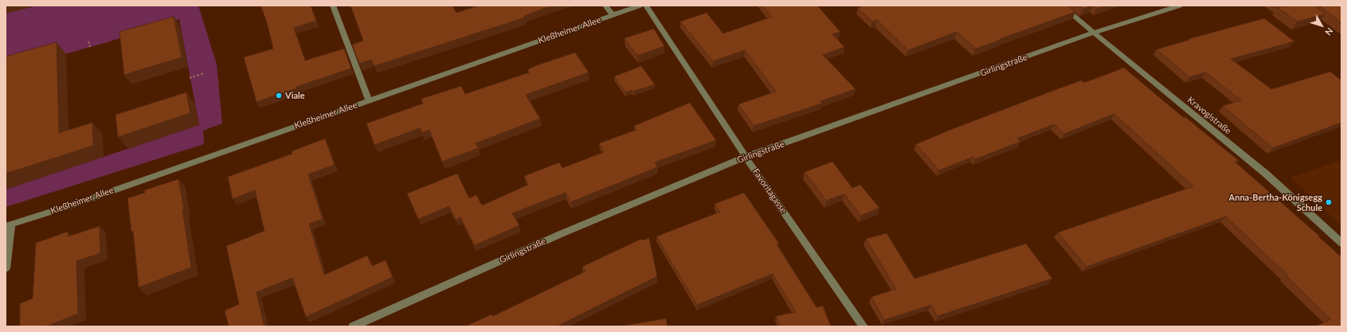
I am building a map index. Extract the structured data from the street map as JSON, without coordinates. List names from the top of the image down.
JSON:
{
  "streets": {
    "street": [
      "Kleßheimer Allee",
      "Girlingstraße",
      "Kravoglstraße",
      "Favoritagasse"
    ]
  },
  "crossings": [
    ["Girlingstraße", "Kravoglstraße"],
    ["Girlingstraße", "Favoritagasse"]
  ],
  "places": ["Viale", "Anna-Bertha-Königsegg Schule"],
  "north": "bottom right"
}
